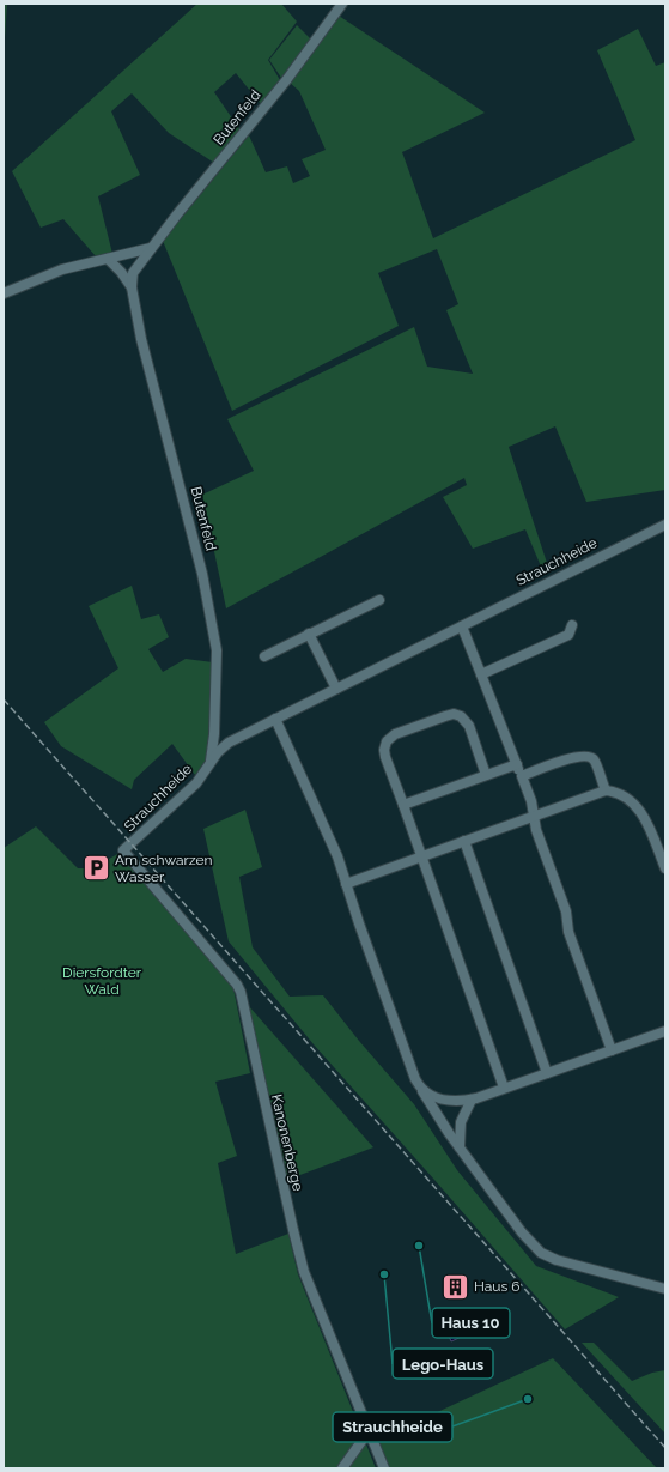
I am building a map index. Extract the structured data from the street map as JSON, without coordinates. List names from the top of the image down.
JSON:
{
  "streets": {
    "street": ["Butenfeld", "Strauchheide", "Kanonenberge"]
  },
  "crossings": [
    ["Butenfeld", "Strauchheide"],
    ["Strauchheide", "Kanonenberge"]
  ],
  "parks": ["Diersfordter Wald"],
  "places": {
    "parking": ["Am schwarzen Wasser"],
    "other": ["Haus 10", "Lego-Haus", "Strauchheide"],
    "building": ["Haus 6"]
  }
}
